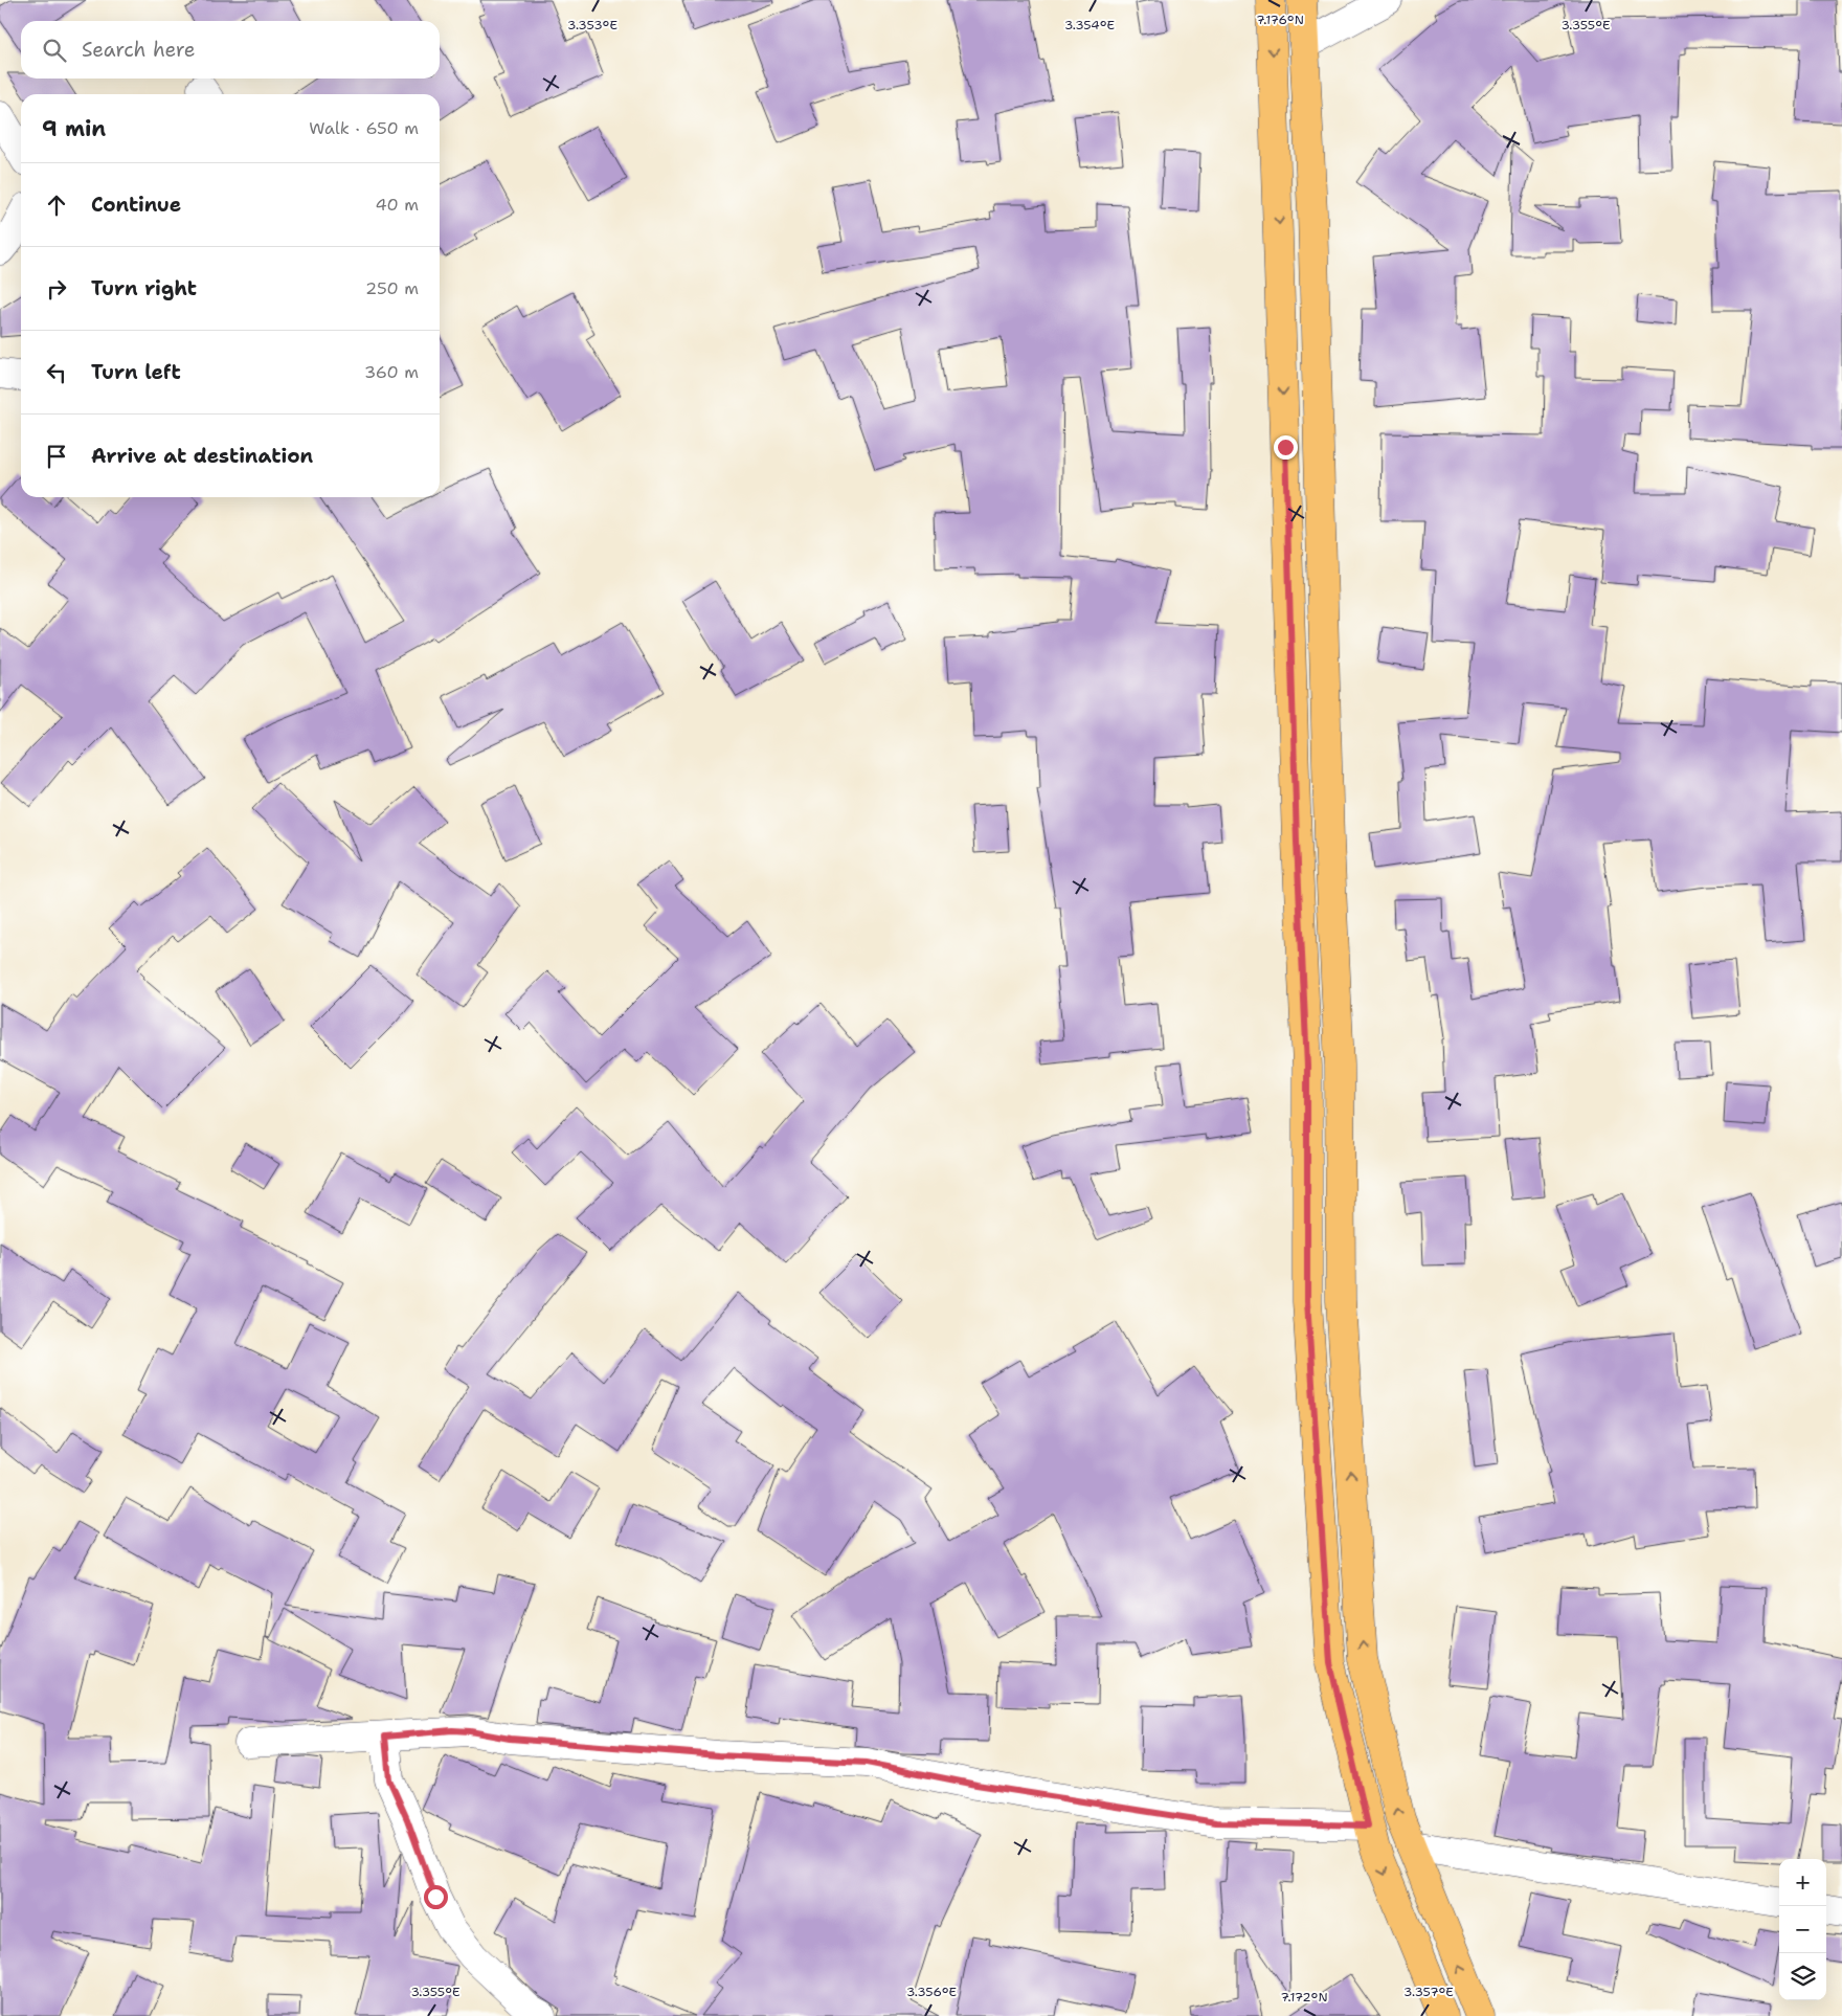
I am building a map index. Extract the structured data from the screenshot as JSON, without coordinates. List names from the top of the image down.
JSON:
{
  "page": {
    "search": "Search here",
    "heading": ["9 min", "Walk · 650 m"],
    "list": [
      ["Continue", "40 m"],
      ["Turn right", "250 m"],
      ["Turn left", "360 m"],
      "Arrive at destination"
    ],
    "map_buttons": ["+", "−"]
  },
  "coordinates": [
    "7.176°N",
    "3.353°E",
    "3.354°E",
    "3.355°E",
    "3.356°E",
    "3.357°E",
    "7.172°N"
  ]
}
